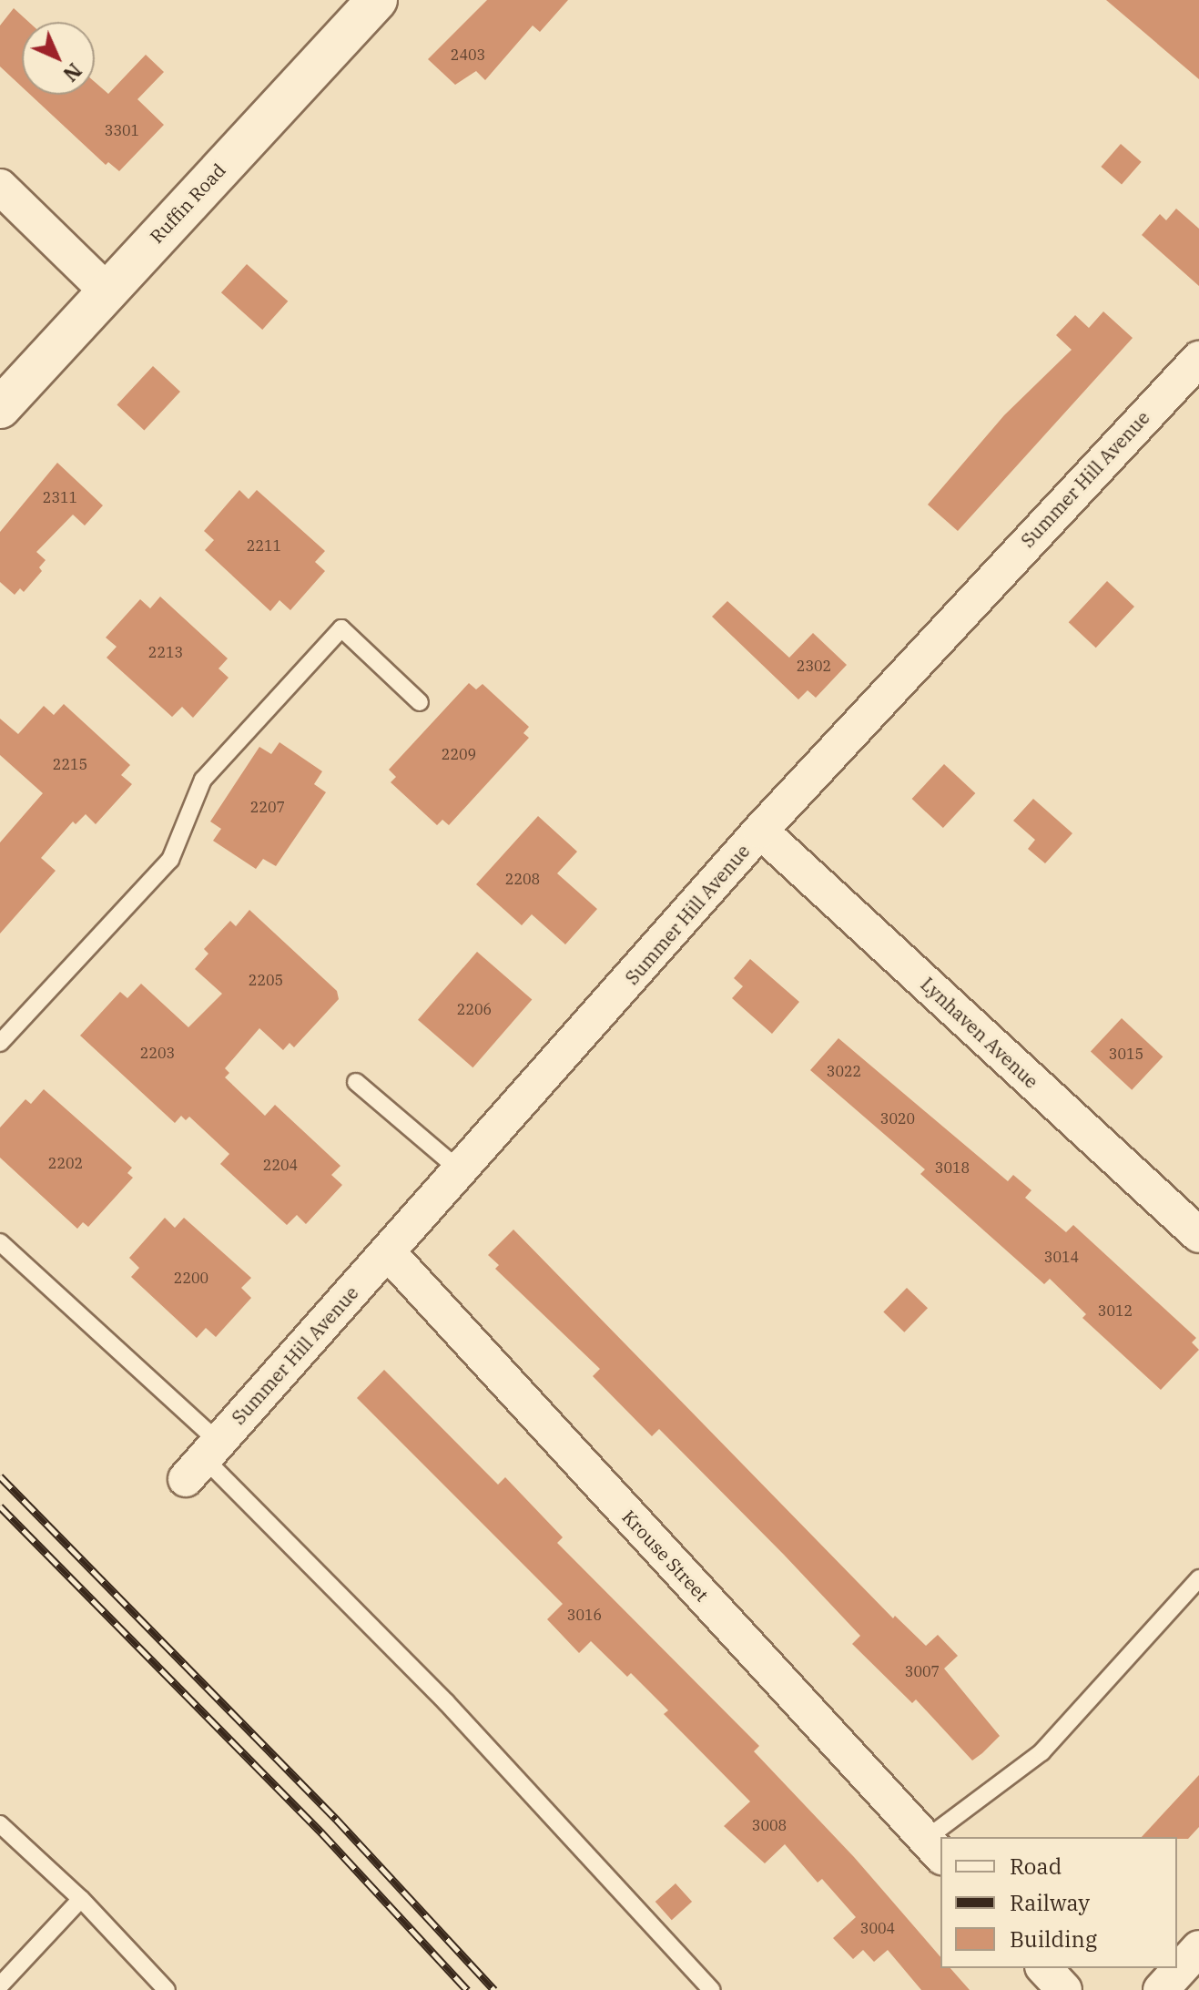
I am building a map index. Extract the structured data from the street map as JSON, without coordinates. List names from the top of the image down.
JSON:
{
  "streets": {
    "street": [
      "Ruffin Road",
      "Summer Hill Avenue",
      "Lynhaven Avenue",
      "Krouse Street"
    ]
  },
  "crossings": [
    ["Summer Hill Avenue", "Lynhaven Avenue"],
    ["Summer Hill Avenue", "Krouse Street"]
  ],
  "house_numbers": [
    "2403",
    "3301",
    "2311",
    "2211",
    "2213",
    "2302",
    "2209",
    "2215",
    "2207",
    "2208",
    "2205",
    "2206",
    "2203",
    "3015",
    "3022",
    "3020",
    "2202",
    "2204",
    "3018",
    "3014",
    "2200",
    "3012",
    "3016",
    "3007",
    "3008",
    "3004"
  ],
  "legend": ["Road", "Railway", "Building"],
  "north": "bottom right"
}
